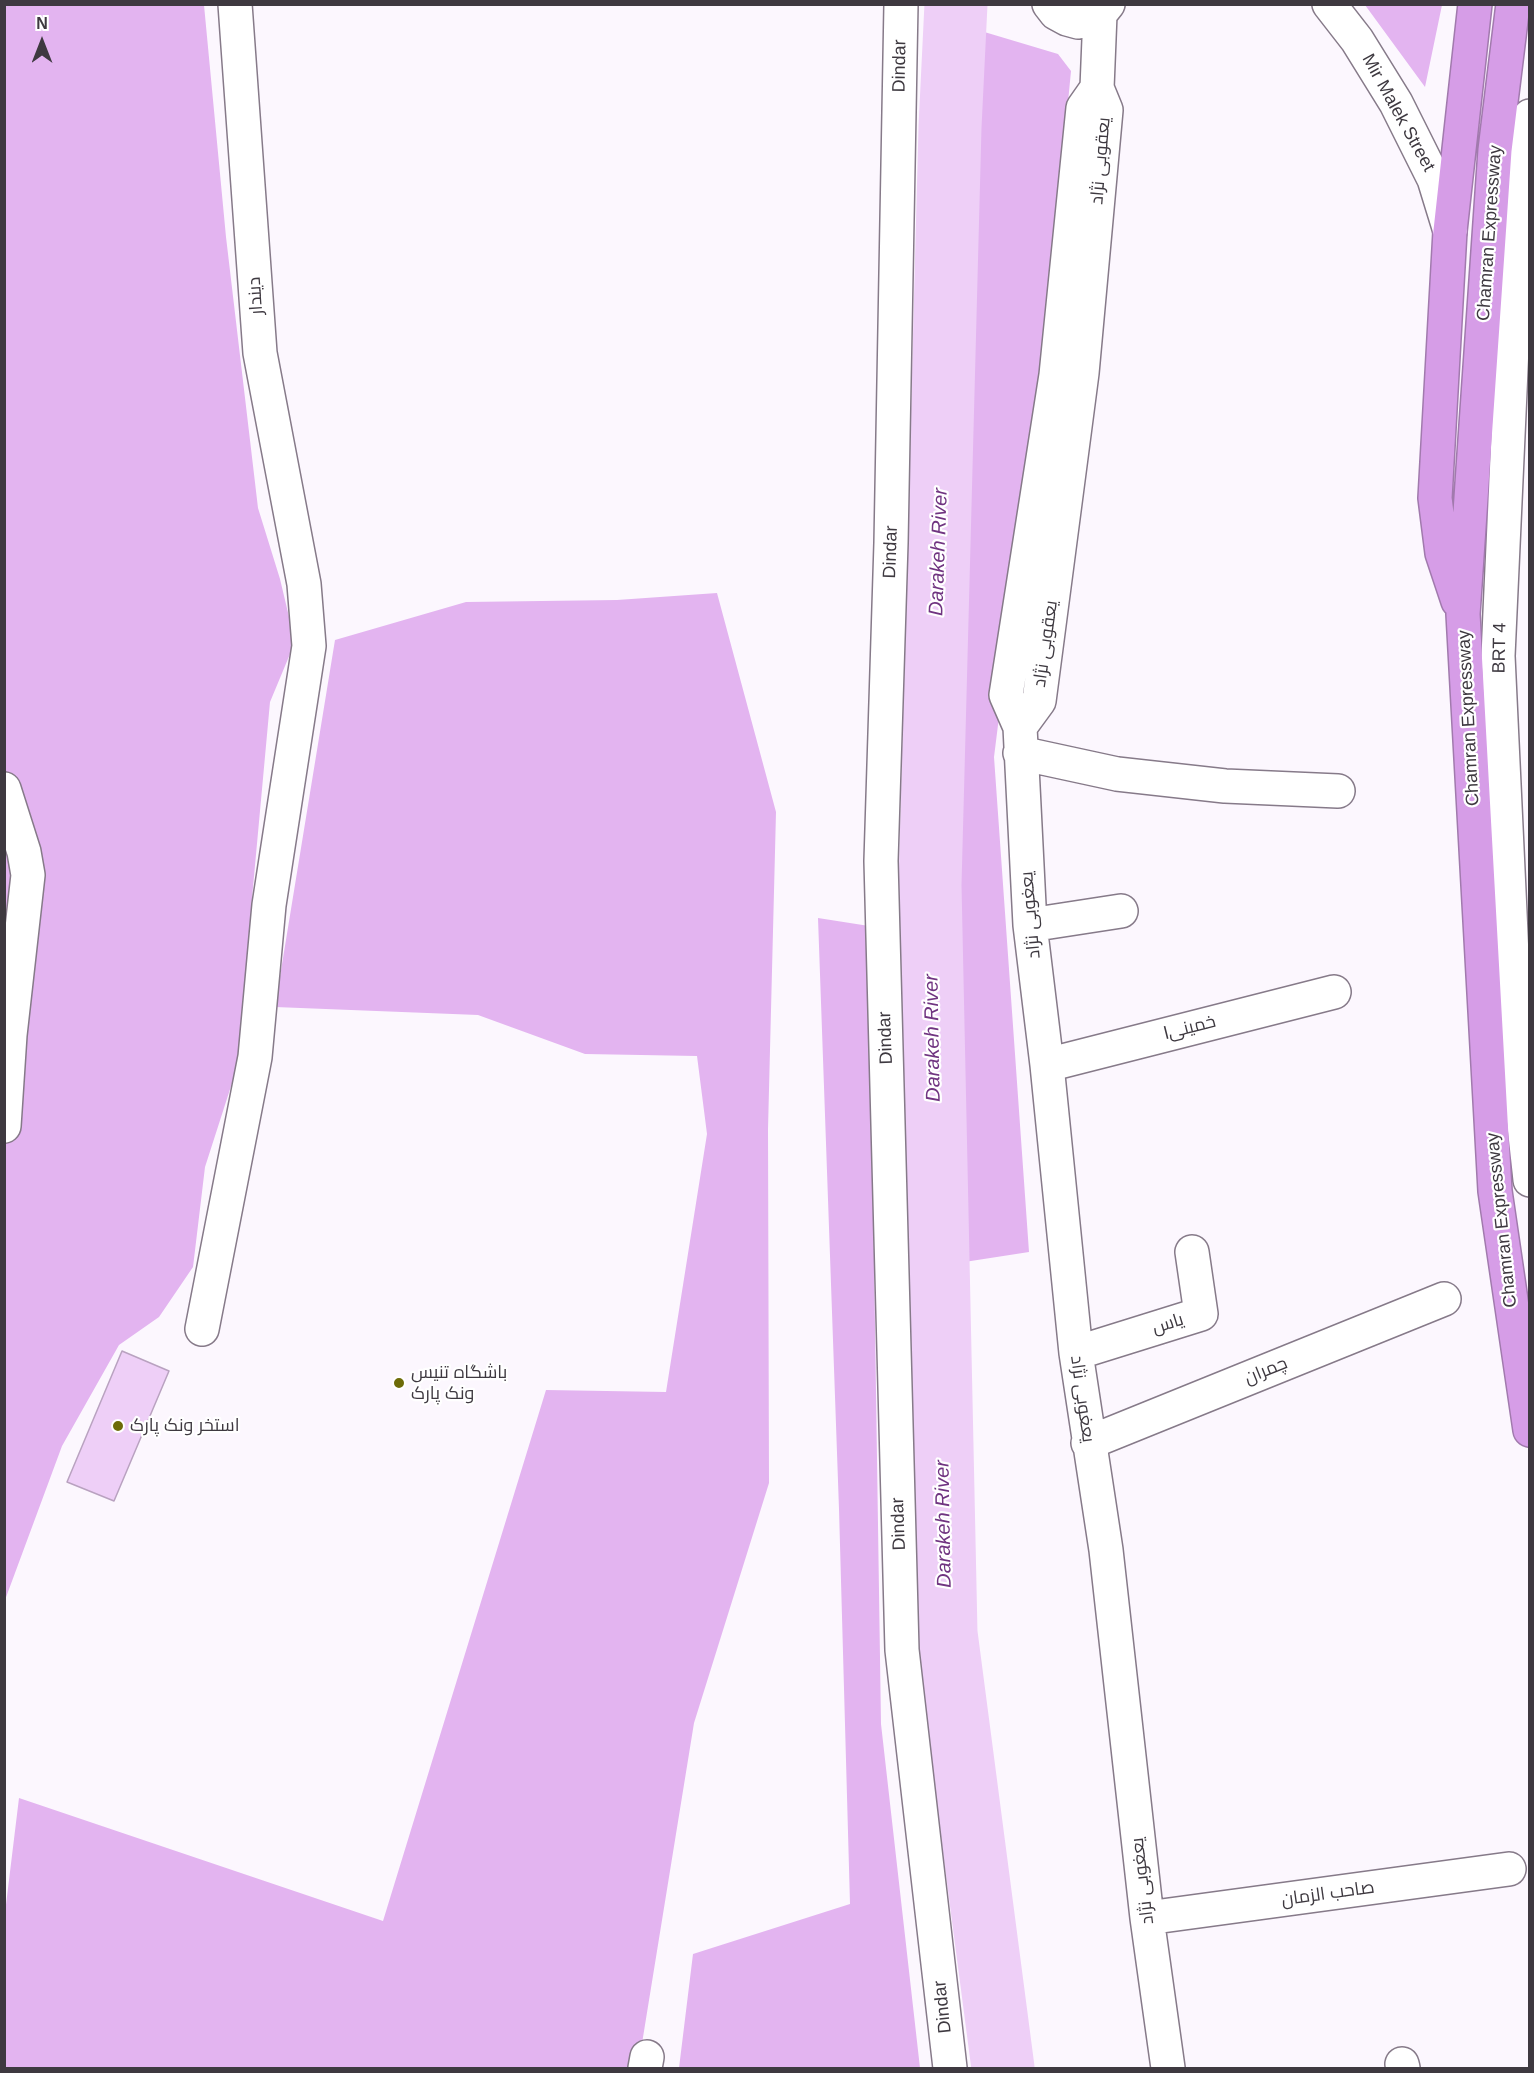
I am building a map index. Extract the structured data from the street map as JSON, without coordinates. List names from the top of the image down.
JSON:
{
  "streets": {
    "highway": ["Chamran Expressway"],
    "street": [
      "Dindar",
      "Mir Malek Street",
      "یعقوبی نژاد",
      "دیندار",
      "BRT 4",
      "یعغوبی نژاد",
      "lخمینی",
      "یاس",
      "چمران",
      "صاحب الزمان"
    ]
  },
  "crossings": [
    ["یعقوبی نژاد", "یعغوبی نژاد"],
    ["یعغوبی نژاد", "lخمینی"],
    ["یعغوبی نژاد", "یاس"],
    ["یعغوبی نژاد", "چمران"],
    ["یعغوبی نژاد", "صاحب الزمان"]
  ],
  "water": ["Darakeh River"],
  "places": ["باشگاه تنیس ونک پارک", "استخر ونک پارک"],
  "north": "top"
}
